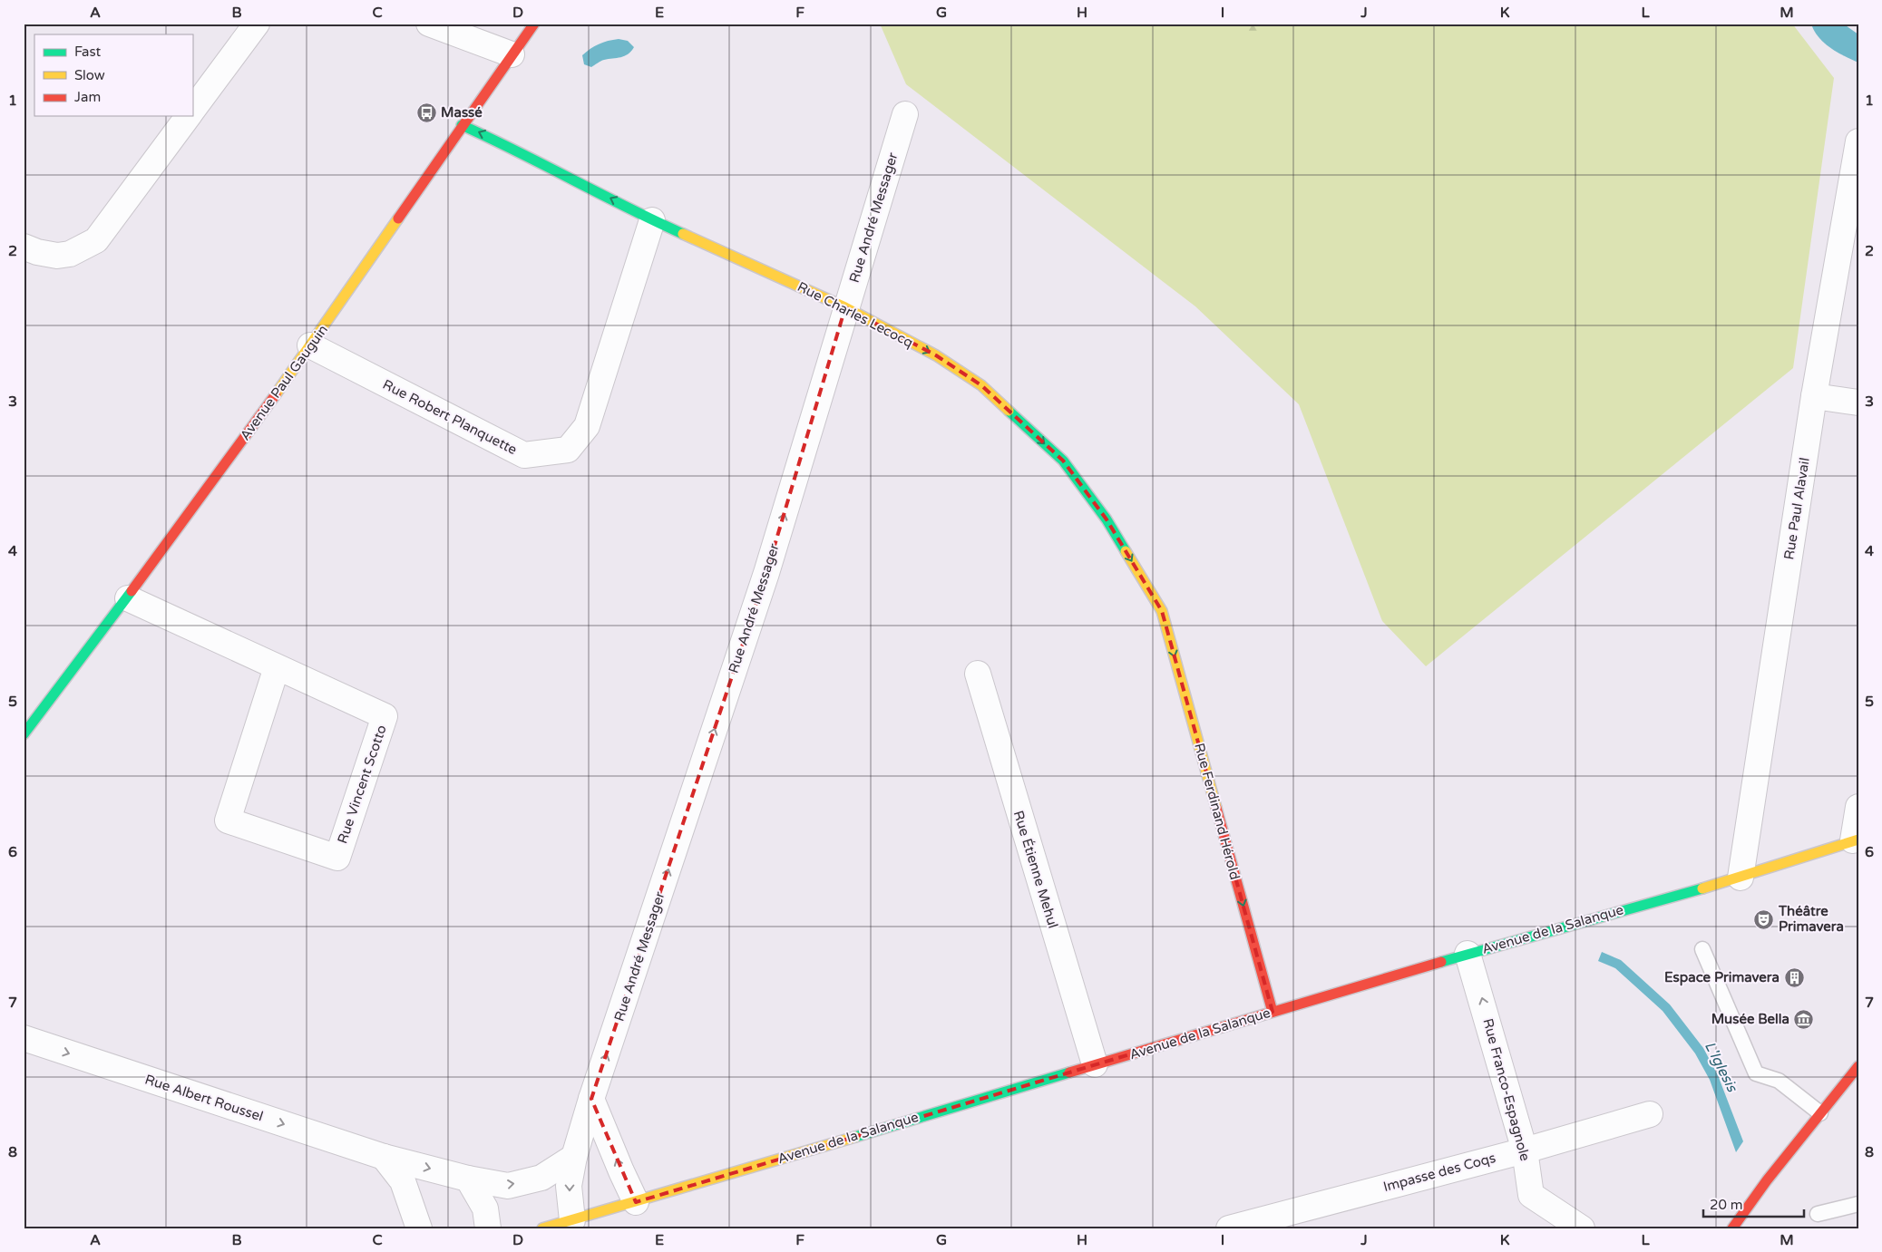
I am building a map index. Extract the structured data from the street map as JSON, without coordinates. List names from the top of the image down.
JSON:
{
  "streets": {
    "street": [
      "Rue André Messager",
      "Rue Charles Lecocq",
      "Avenue Paul Gauguin",
      "Rue Robert Planquette",
      "Rue Paul Alavail",
      "Rue Vincent Scotto",
      "Rue Ferdinand Hérold",
      "Rue Étienne Mehul",
      "Avenue de la Salanque",
      "Rue Franco-Espagnole",
      "Rue Albert Roussel",
      "Impasse des Coqs"
    ]
  },
  "crossings": [
    ["Rue André Messager", "Rue Charles Lecocq"],
    ["Rue André Messager", "Avenue de la Salanque"],
    ["Rue André Messager", "Rue Albert Roussel"],
    ["Rue Charles Lecocq", "Avenue Paul Gauguin"],
    ["Rue Charles Lecocq", "Rue Robert Planquette"],
    ["Rue Charles Lecocq", "Rue Ferdinand Hérold"],
    ["Avenue Paul Gauguin", "Rue Robert Planquette"],
    ["Avenue Paul Gauguin", "Rue Vincent Scotto"],
    ["Rue Paul Alavail", "Avenue de la Salanque"],
    ["Rue Ferdinand Hérold", "Avenue de la Salanque"],
    ["Rue Étienne Mehul", "Avenue de la Salanque"],
    ["Avenue de la Salanque", "Rue Franco-Espagnole"],
    ["Rue Franco-Espagnole", "Impasse des Coqs"]
  ],
  "one_way": [
    "Rue André Messager",
    "Rue Ferdinand Hérold",
    "Rue Franco-Espagnole",
    "Rue Albert Roussel"
  ],
  "water": ["L'Iglesis"],
  "places": {
    "bus stop": ["Massé"],
    "theatre": ["Théâtre Primavera"],
    "building": ["Espace Primavera"],
    "museum": ["Musée Bella"]
  },
  "legend": ["Fast", "Slow", "Jam"],
  "scale_bar": "20 m",
  "grid": {
    "columns": [
      "A",
      "B",
      "C",
      "D",
      "E",
      "F",
      "G",
      "H",
      "I",
      "J",
      "K",
      "L",
      "M"
    ],
    "rows": [
      "1",
      "2",
      "3",
      "4",
      "5",
      "6",
      "7",
      "8"
    ]
  }
}
